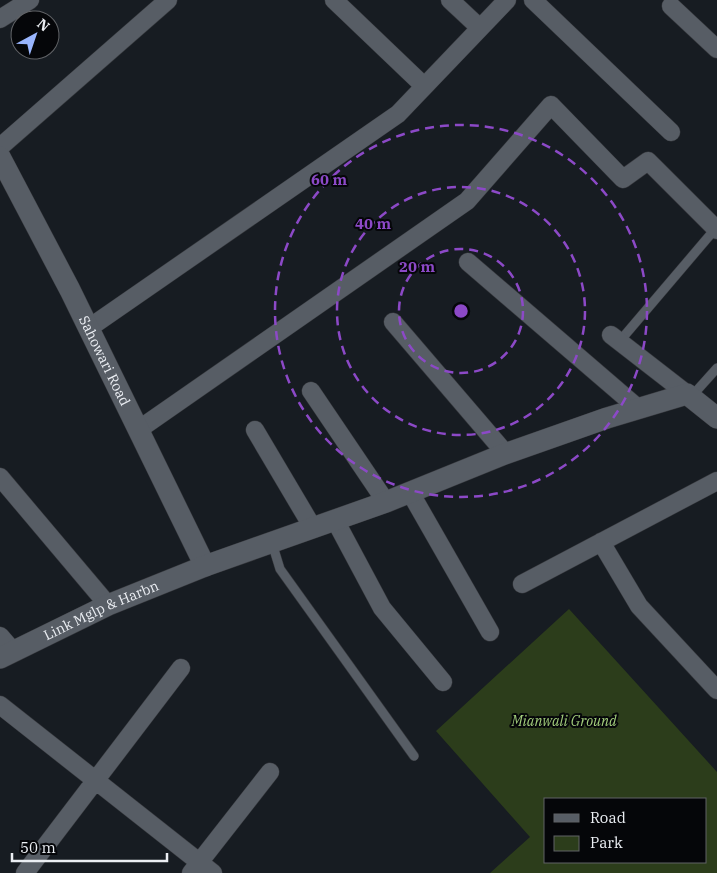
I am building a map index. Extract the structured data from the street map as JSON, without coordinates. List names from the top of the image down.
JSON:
{
  "streets": {
    "street": ["Sahowari Road", "Link Mglp & Harbn"]
  },
  "crossings": [
    ["Sahowari Road", "Link Mglp & Harbn"]
  ],
  "parks": ["Mianwali Ground"],
  "legend": ["Road", "Park"],
  "scale_bar": "50 m",
  "north": "top right",
  "rings": ["60 m", "40 m", "20 m"]
}
